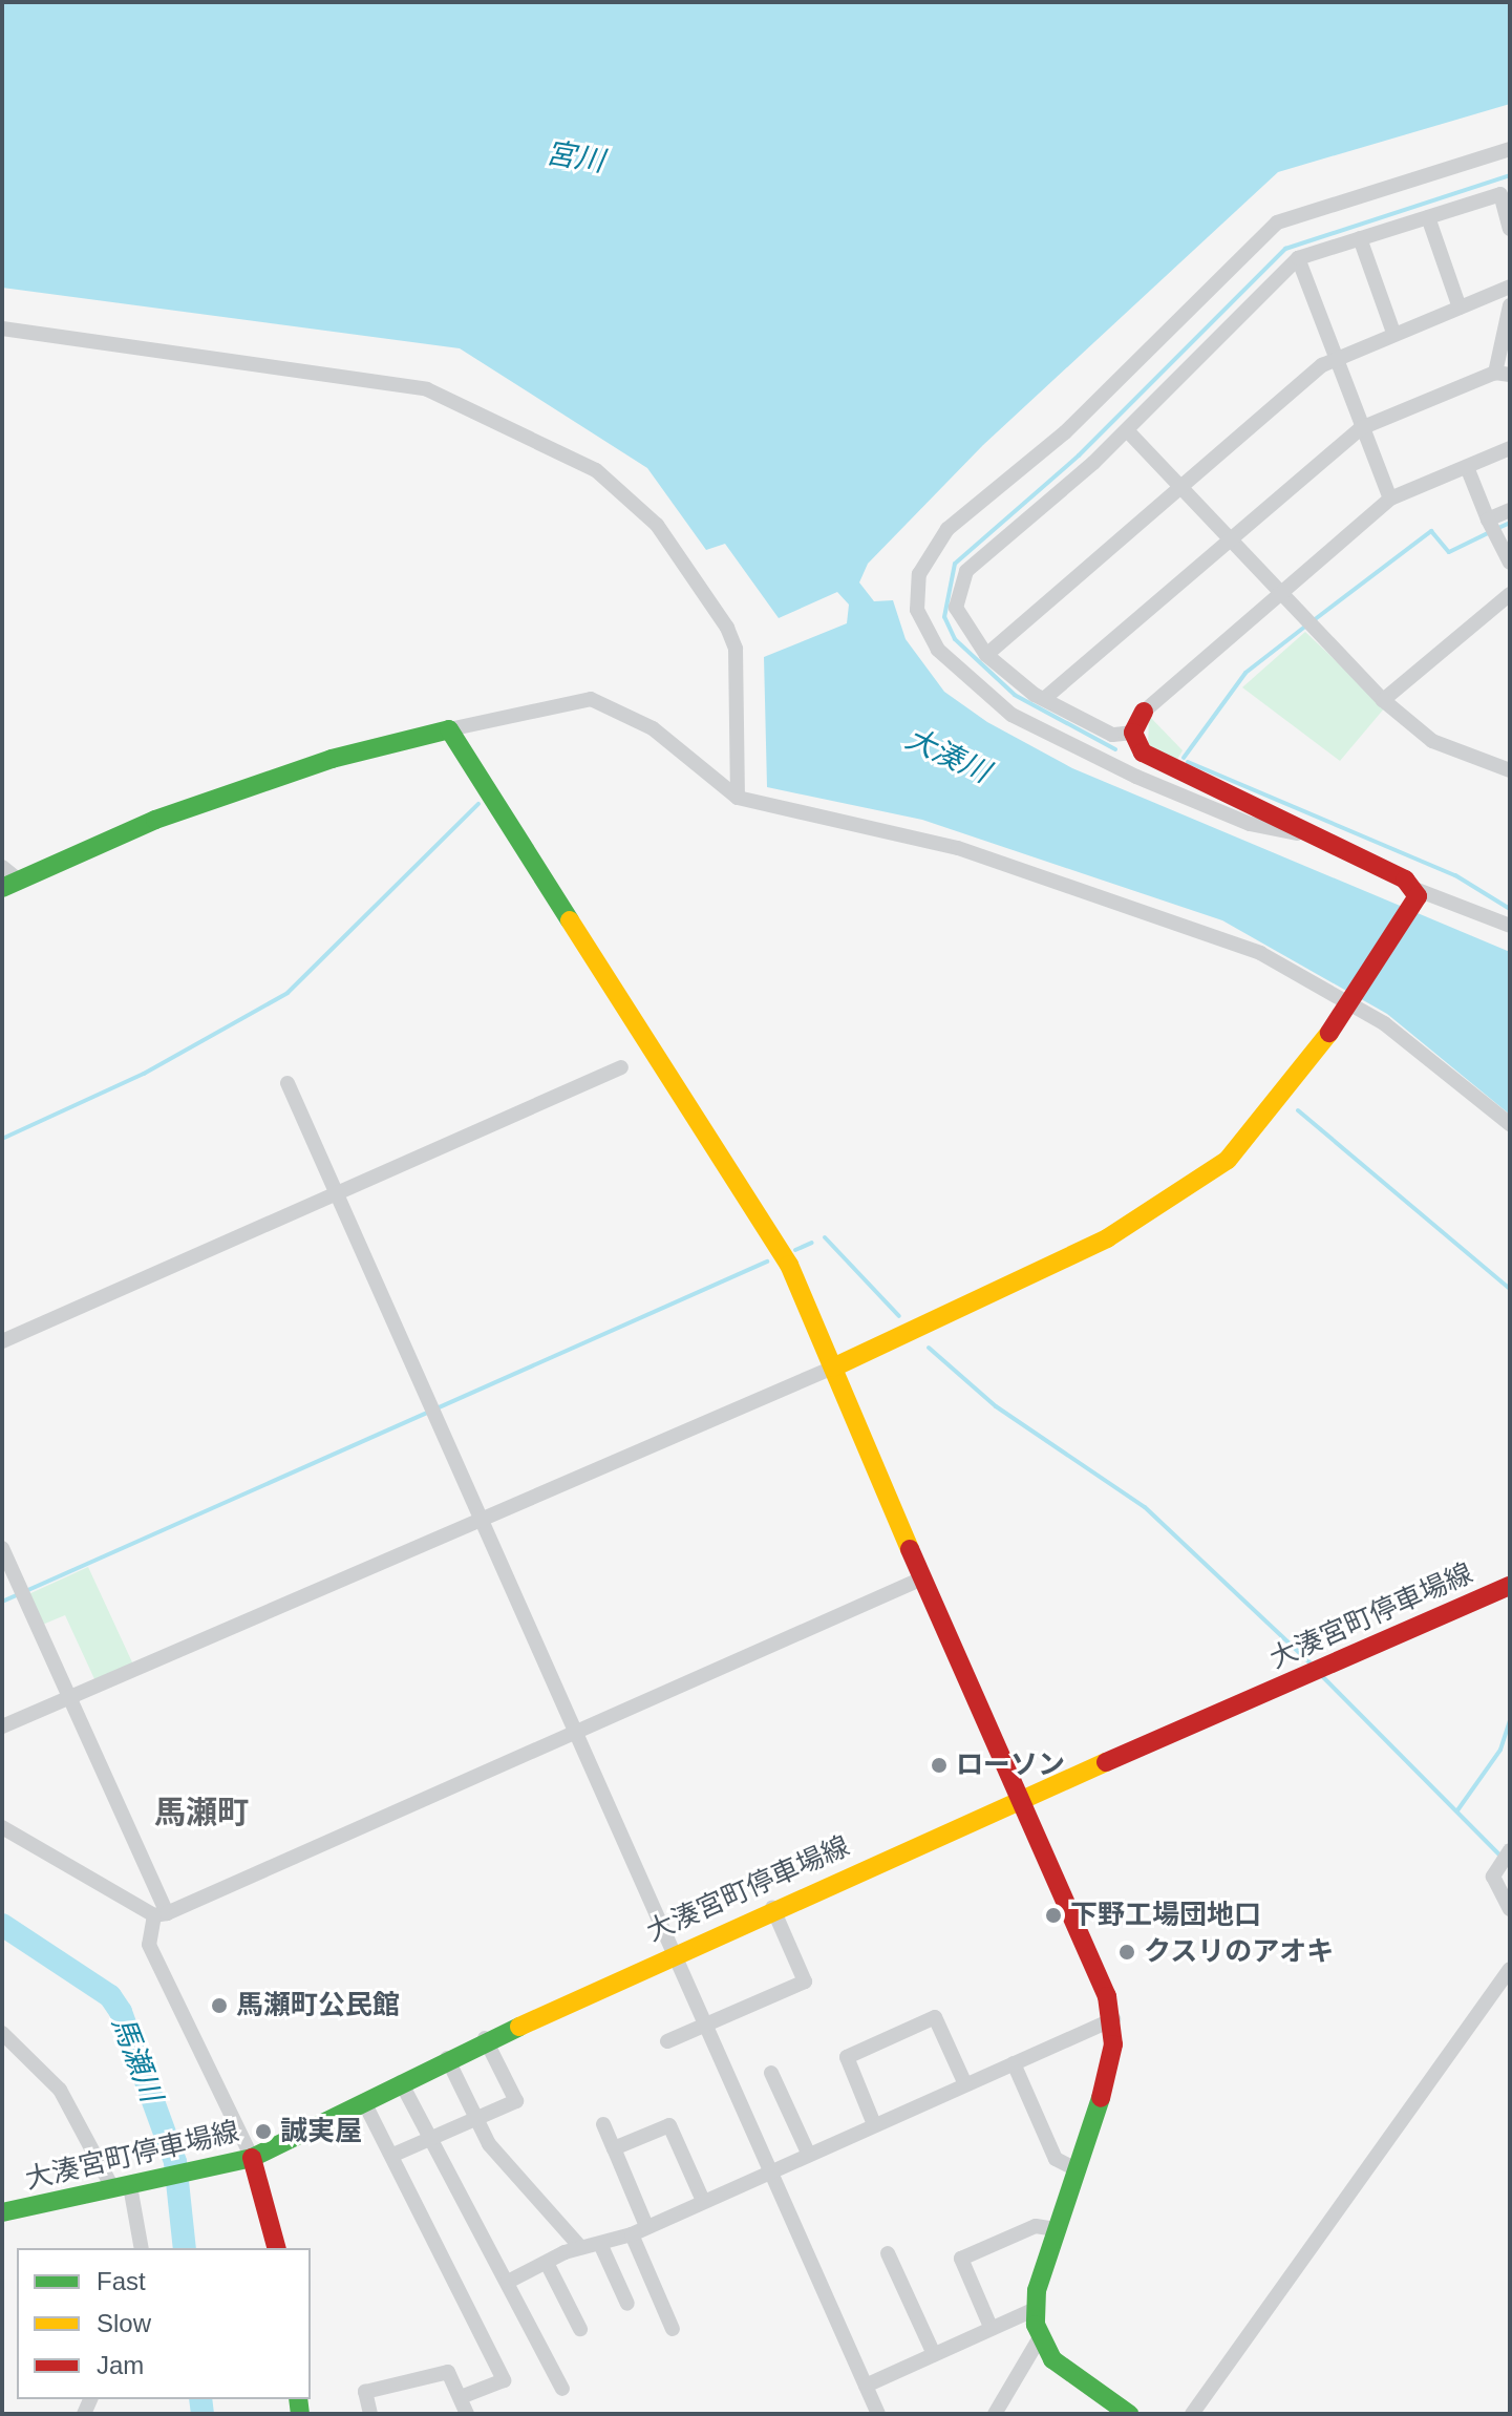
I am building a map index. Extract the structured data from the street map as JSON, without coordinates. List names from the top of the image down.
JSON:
{
  "streets": {
    "street": ["大湊宮町停車場線"]
  },
  "districts": ["馬瀬町"],
  "water": ["宮川", "大湊川", "馬瀬川"],
  "places": [
    "ローソン",
    "下野工場団地口",
    "クスリのアオキ",
    "馬瀬町公民館",
    "誠実屋"
  ],
  "legend": ["Fast", "Slow", "Jam"]
}
